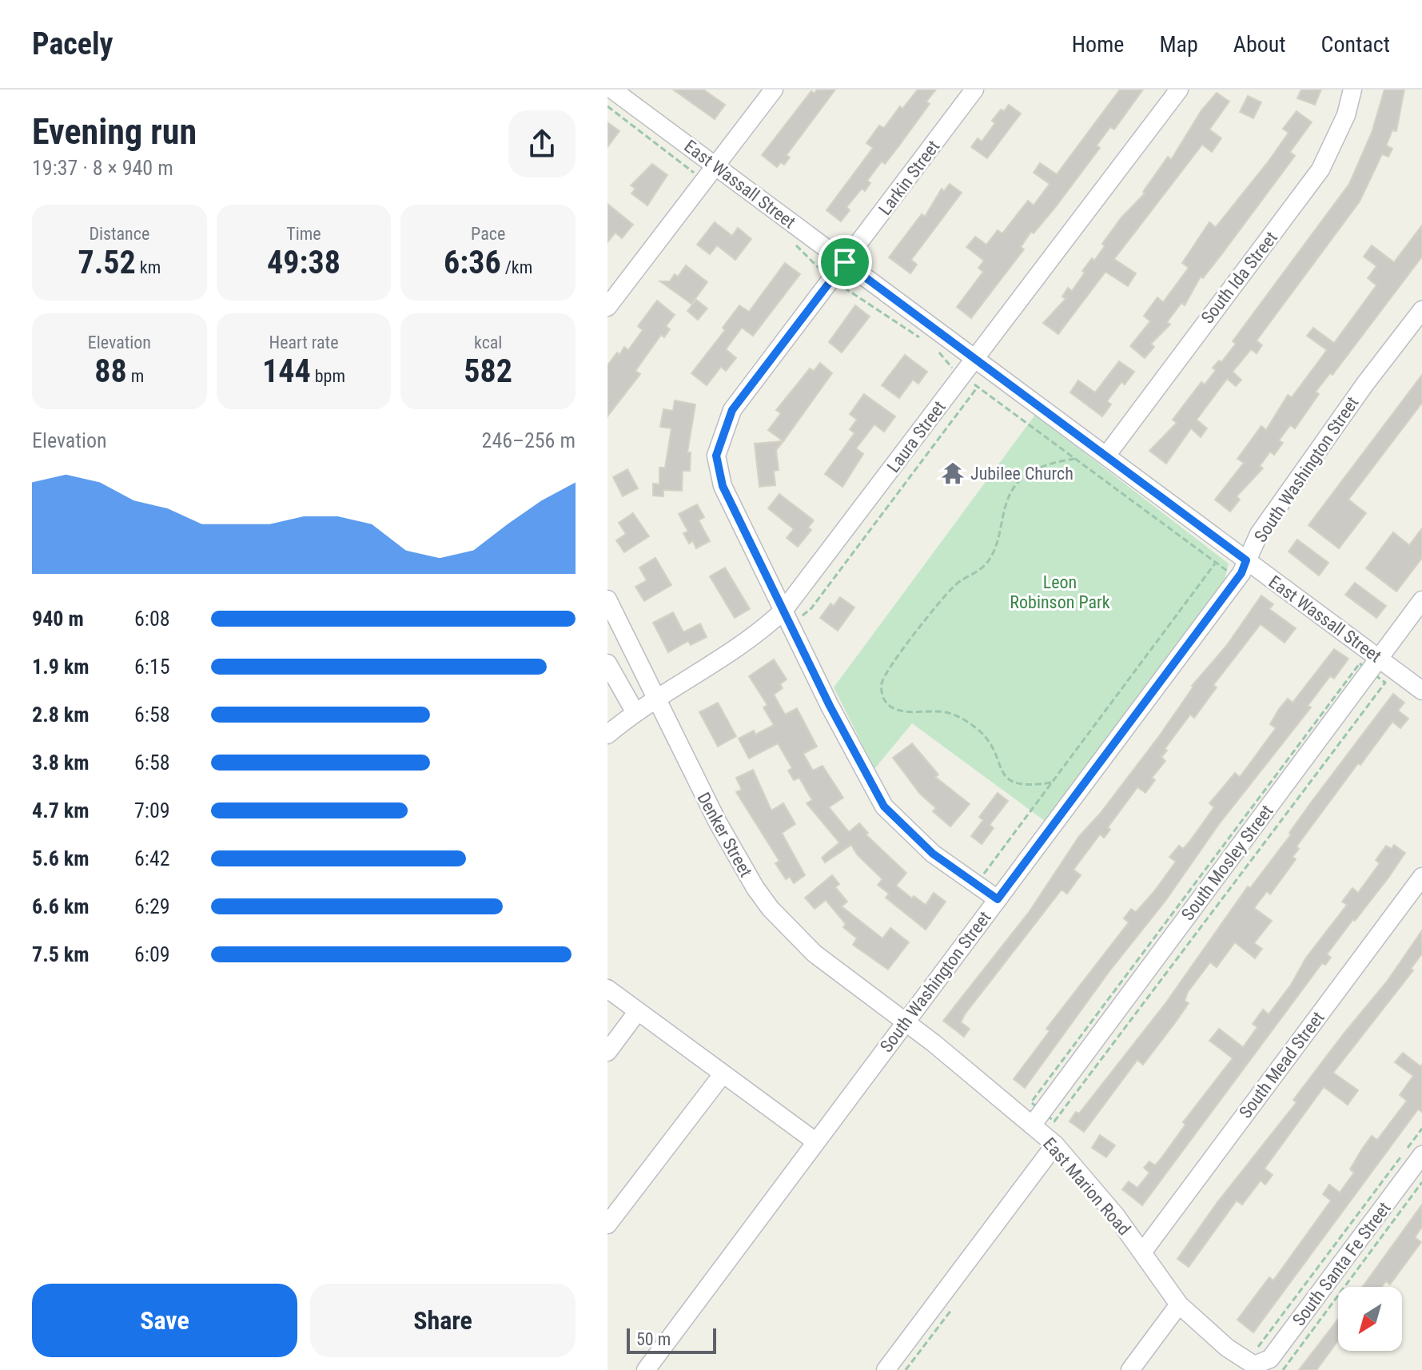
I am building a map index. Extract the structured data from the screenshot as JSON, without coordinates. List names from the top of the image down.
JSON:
{
  "streets": {
    "street": [
      "Larkin Street",
      "East Wassall Street",
      "South Ida Street",
      "Laura Street",
      "South Washington Street",
      "Denker Street",
      "South Mosley Street",
      "South Mead Street",
      "East Marion Road",
      "South Santa Fe Street"
    ]
  },
  "crossings": [
    ["Larkin Street", "East Wassall Street"],
    ["Larkin Street", "Laura Street"],
    ["Larkin Street", "South Washington Street"],
    ["East Wassall Street", "South Ida Street"],
    ["East Wassall Street", "Laura Street"],
    ["East Wassall Street", "South Washington Street"],
    ["East Wassall Street", "South Mosley Street"],
    ["Laura Street", "Denker Street"],
    ["South Washington Street", "Denker Street"],
    ["South Washington Street", "East Marion Road"],
    ["Denker Street", "East Marion Road"],
    ["South Mosley Street", "East Marion Road"],
    ["South Mead Street", "East Marion Road"],
    ["East Marion Road", "South Santa Fe Street"]
  ],
  "parks": ["Leon Robinson Park"],
  "places": {
    "temple": ["Jubilee Church"]
  },
  "scale_bar": "50 m",
  "north": "bottom left",
  "page": {
    "header": "Pacely",
    "nav": [
      "Home",
      "Map",
      "About",
      "Contact"
    ],
    "heading": ["Evening run", "19:37 · 8 × 940 m"],
    "stats": [
      ["Distance", "7.52 km"],
      ["Time", "49:38"],
      ["Pace", "6:36 /km"],
      ["Elevation", "88 m"],
      ["Heart rate", "144 bpm"],
      ["kcal", "582"]
    ],
    "chart": ["Elevation", "246–256 m"],
    "list": [
      {
        "name": "940 m",
        "note": "6:08"
      },
      {
        "name": "1.9 km",
        "note": "6:15"
      },
      {
        "name": "2.8 km",
        "note": "6:58"
      },
      {
        "name": "3.8 km",
        "note": "6:58"
      },
      {
        "name": "4.7 km",
        "note": "7:09"
      },
      {
        "name": "5.6 km",
        "note": "6:42"
      },
      {
        "name": "6.6 km",
        "note": "6:29"
      },
      {
        "name": "7.5 km",
        "note": "6:09"
      }
    ],
    "buttons": ["Save", "Share"],
    "scale": "50 m"
  }
}
